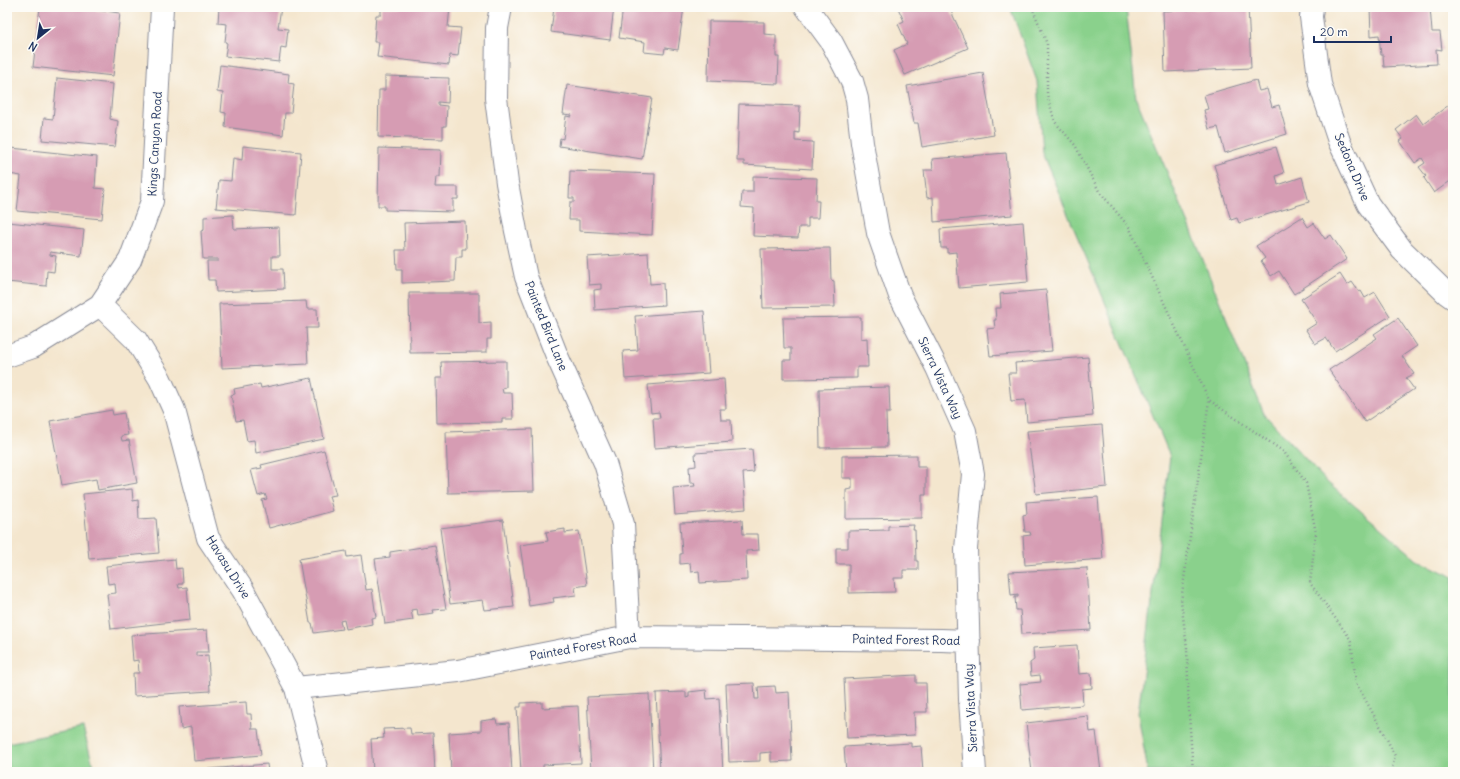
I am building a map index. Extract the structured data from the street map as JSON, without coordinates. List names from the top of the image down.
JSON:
{
  "streets": {
    "street": [
      "Kings Canyon Road",
      "Sedona Drive",
      "Painted Bird Lane",
      "Sierra Vista Way",
      "Havasu Drive",
      "Painted Forest Road"
    ]
  },
  "crossings": [
    ["Kings Canyon Road", "Havasu Drive"],
    ["Painted Bird Lane", "Painted Forest Road"],
    ["Sierra Vista Way", "Painted Forest Road"],
    ["Havasu Drive", "Painted Forest Road"]
  ],
  "scale_bar": "20 m",
  "north": "bottom left"
}
